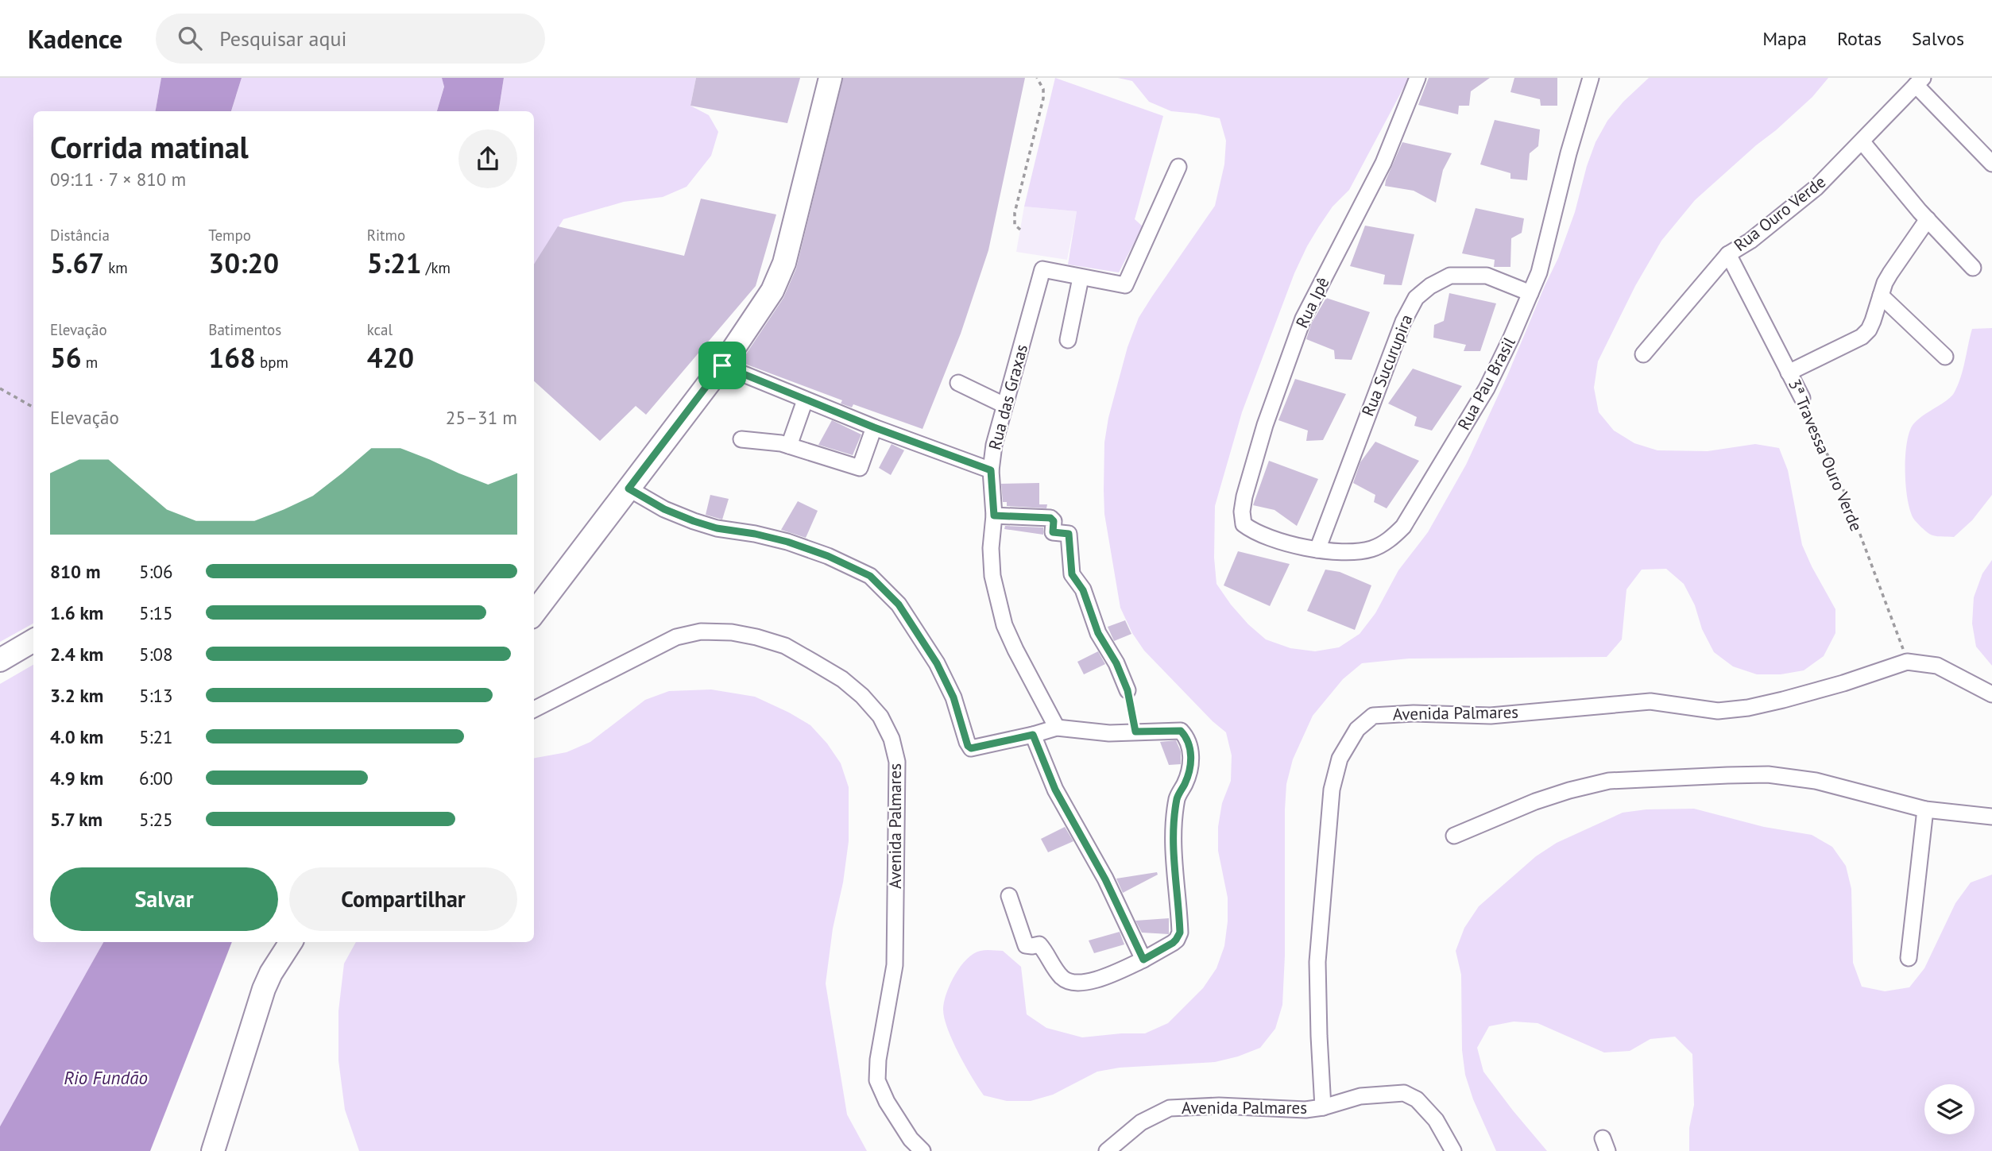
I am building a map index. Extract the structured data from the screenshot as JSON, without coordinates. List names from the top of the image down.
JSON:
{
  "streets": {
    "street": [
      "Rua Ouro Verde",
      "Rua Ipê",
      "Rua Sucurupira",
      "Rua Pau Brasil",
      "Rua das Graxas",
      "3ª Travessa Ouro Verde",
      "Avenida Palmares"
    ]
  },
  "crossings": [
    ["Rua Ouro Verde", "3ª Travessa Ouro Verde"],
    ["Rua Ipê", "Rua Pau Brasil"],
    ["Rua Sucurupira", "Rua Pau Brasil"],
    ["3ª Travessa Ouro Verde", "Avenida Palmares"]
  ],
  "water": ["Rio Fundão"],
  "page": {
    "header": "Kadence",
    "search": "Pesquisar aqui",
    "nav": ["Mapa", "Rotas", "Salvos"],
    "heading": ["Corrida matinal", "09:11 · 7 × 810 m"],
    "stats": [
      ["Distância", "5.67 km"],
      ["Tempo", "30:20"],
      ["Ritmo", "5:21 /km"],
      ["Elevação", "56 m"],
      ["Batimentos", "168 bpm"],
      ["kcal", "420"]
    ],
    "chart": ["Elevação", "25–31 m"],
    "list": [
      {
        "name": "810 m",
        "note": "5:06"
      },
      {
        "name": "1.6 km",
        "note": "5:15"
      },
      {
        "name": "2.4 km",
        "note": "5:08"
      },
      {
        "name": "3.2 km",
        "note": "5:13"
      },
      {
        "name": "4.0 km",
        "note": "5:21"
      },
      {
        "name": "4.9 km",
        "note": "6:00"
      },
      {
        "name": "5.7 km",
        "note": "5:25"
      }
    ],
    "buttons": ["Salvar", "Compartilhar"]
  }
}
